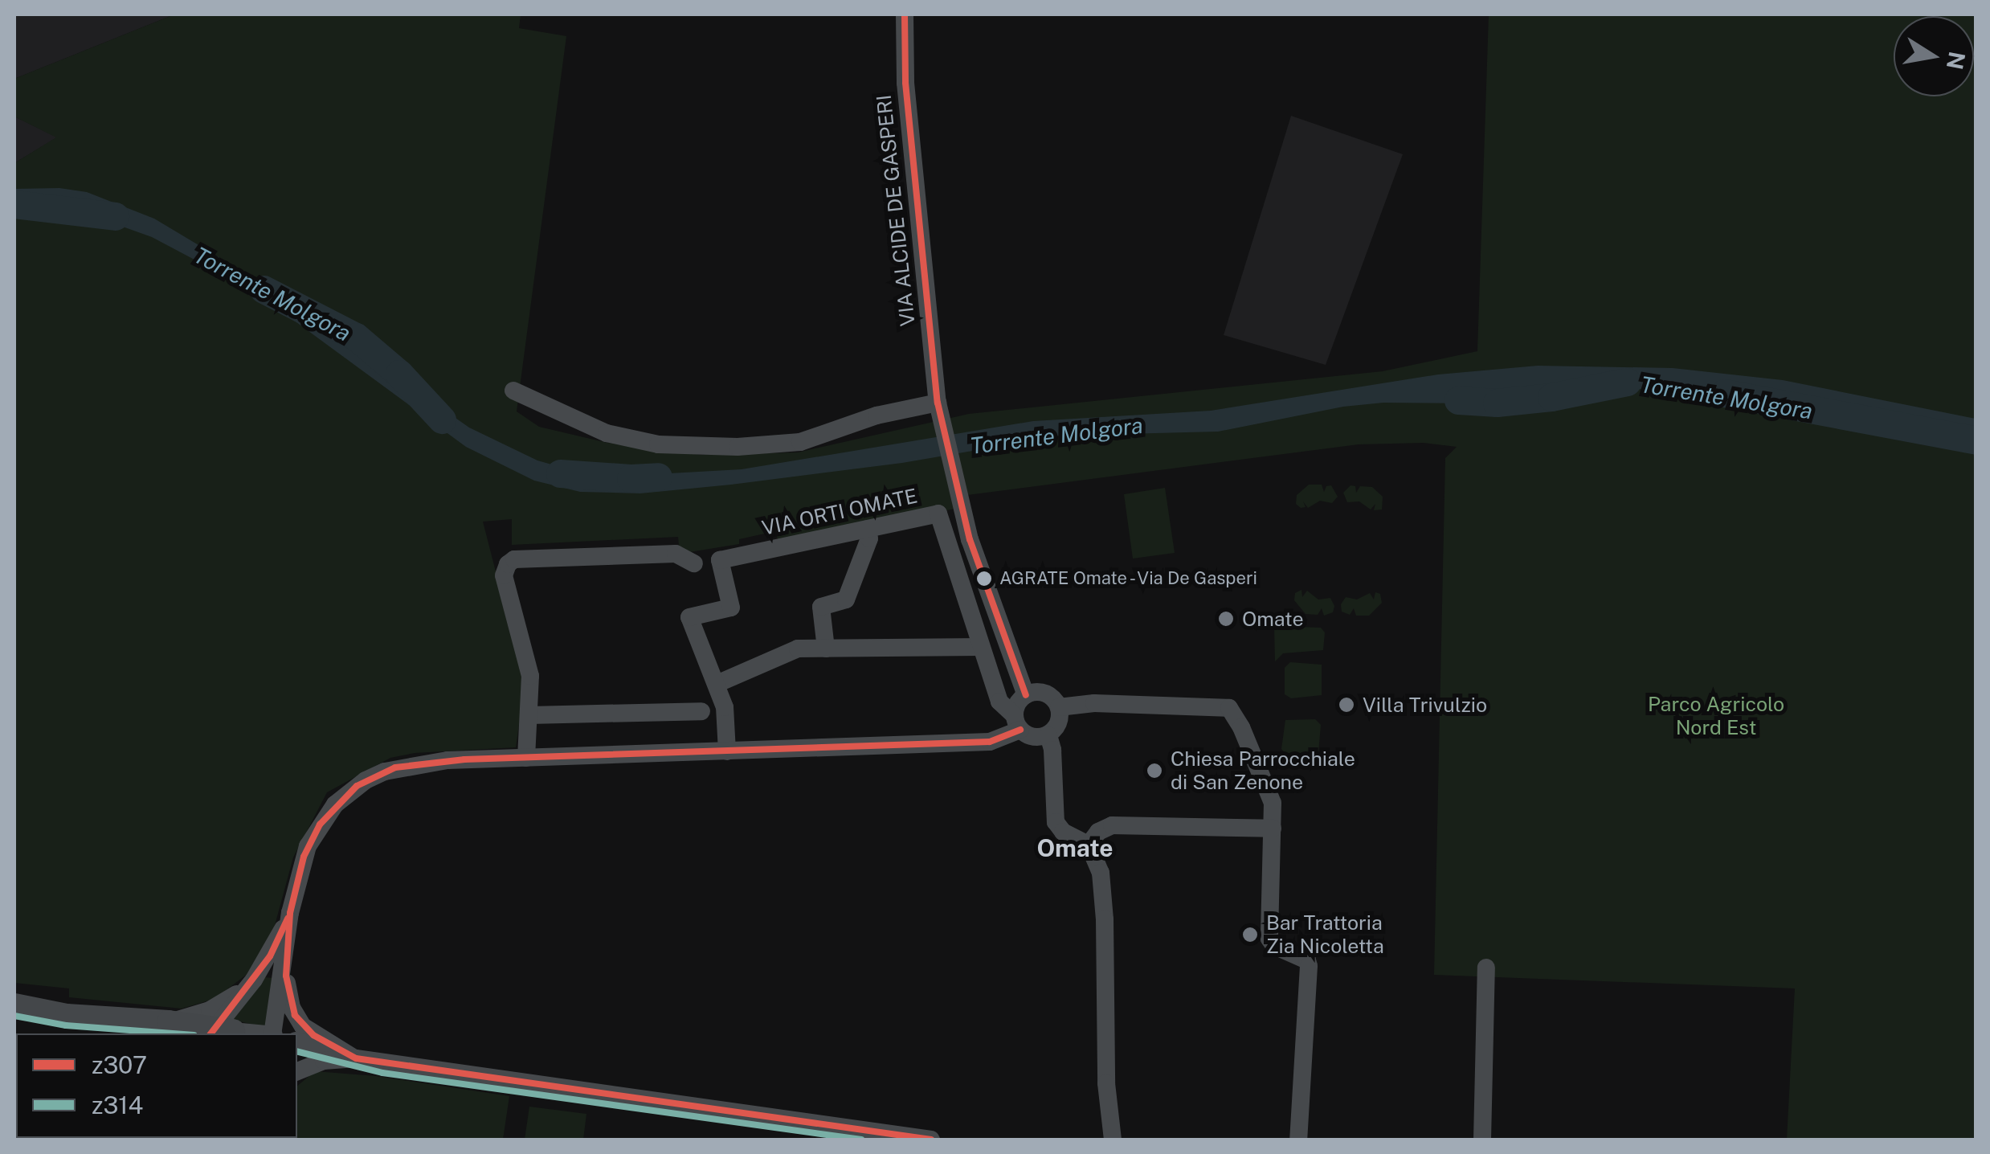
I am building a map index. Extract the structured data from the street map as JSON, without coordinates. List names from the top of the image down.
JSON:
{
  "streets": {
    "street": ["VIA ALCIDE DE GASPERI", "VIA ORTI OMATE"]
  },
  "crossings": [
    ["VIA ALCIDE DE GASPERI", "VIA ORTI OMATE"]
  ],
  "districts": ["Omate"],
  "water": ["Torrente Molgora"],
  "parks": ["Parco Agricolo Nord Est"],
  "places": [
    "AGRATE Omate - Via De Gasperi",
    "Omate",
    "Villa Trivulzio",
    "Chiesa Parrocchiale di San Zenone",
    "Bar Trattoria Zia Nicoletta"
  ],
  "lines": ["transit line z307", "transit line z314"],
  "legend": ["z307", "z314"],
  "north": "right"
}
